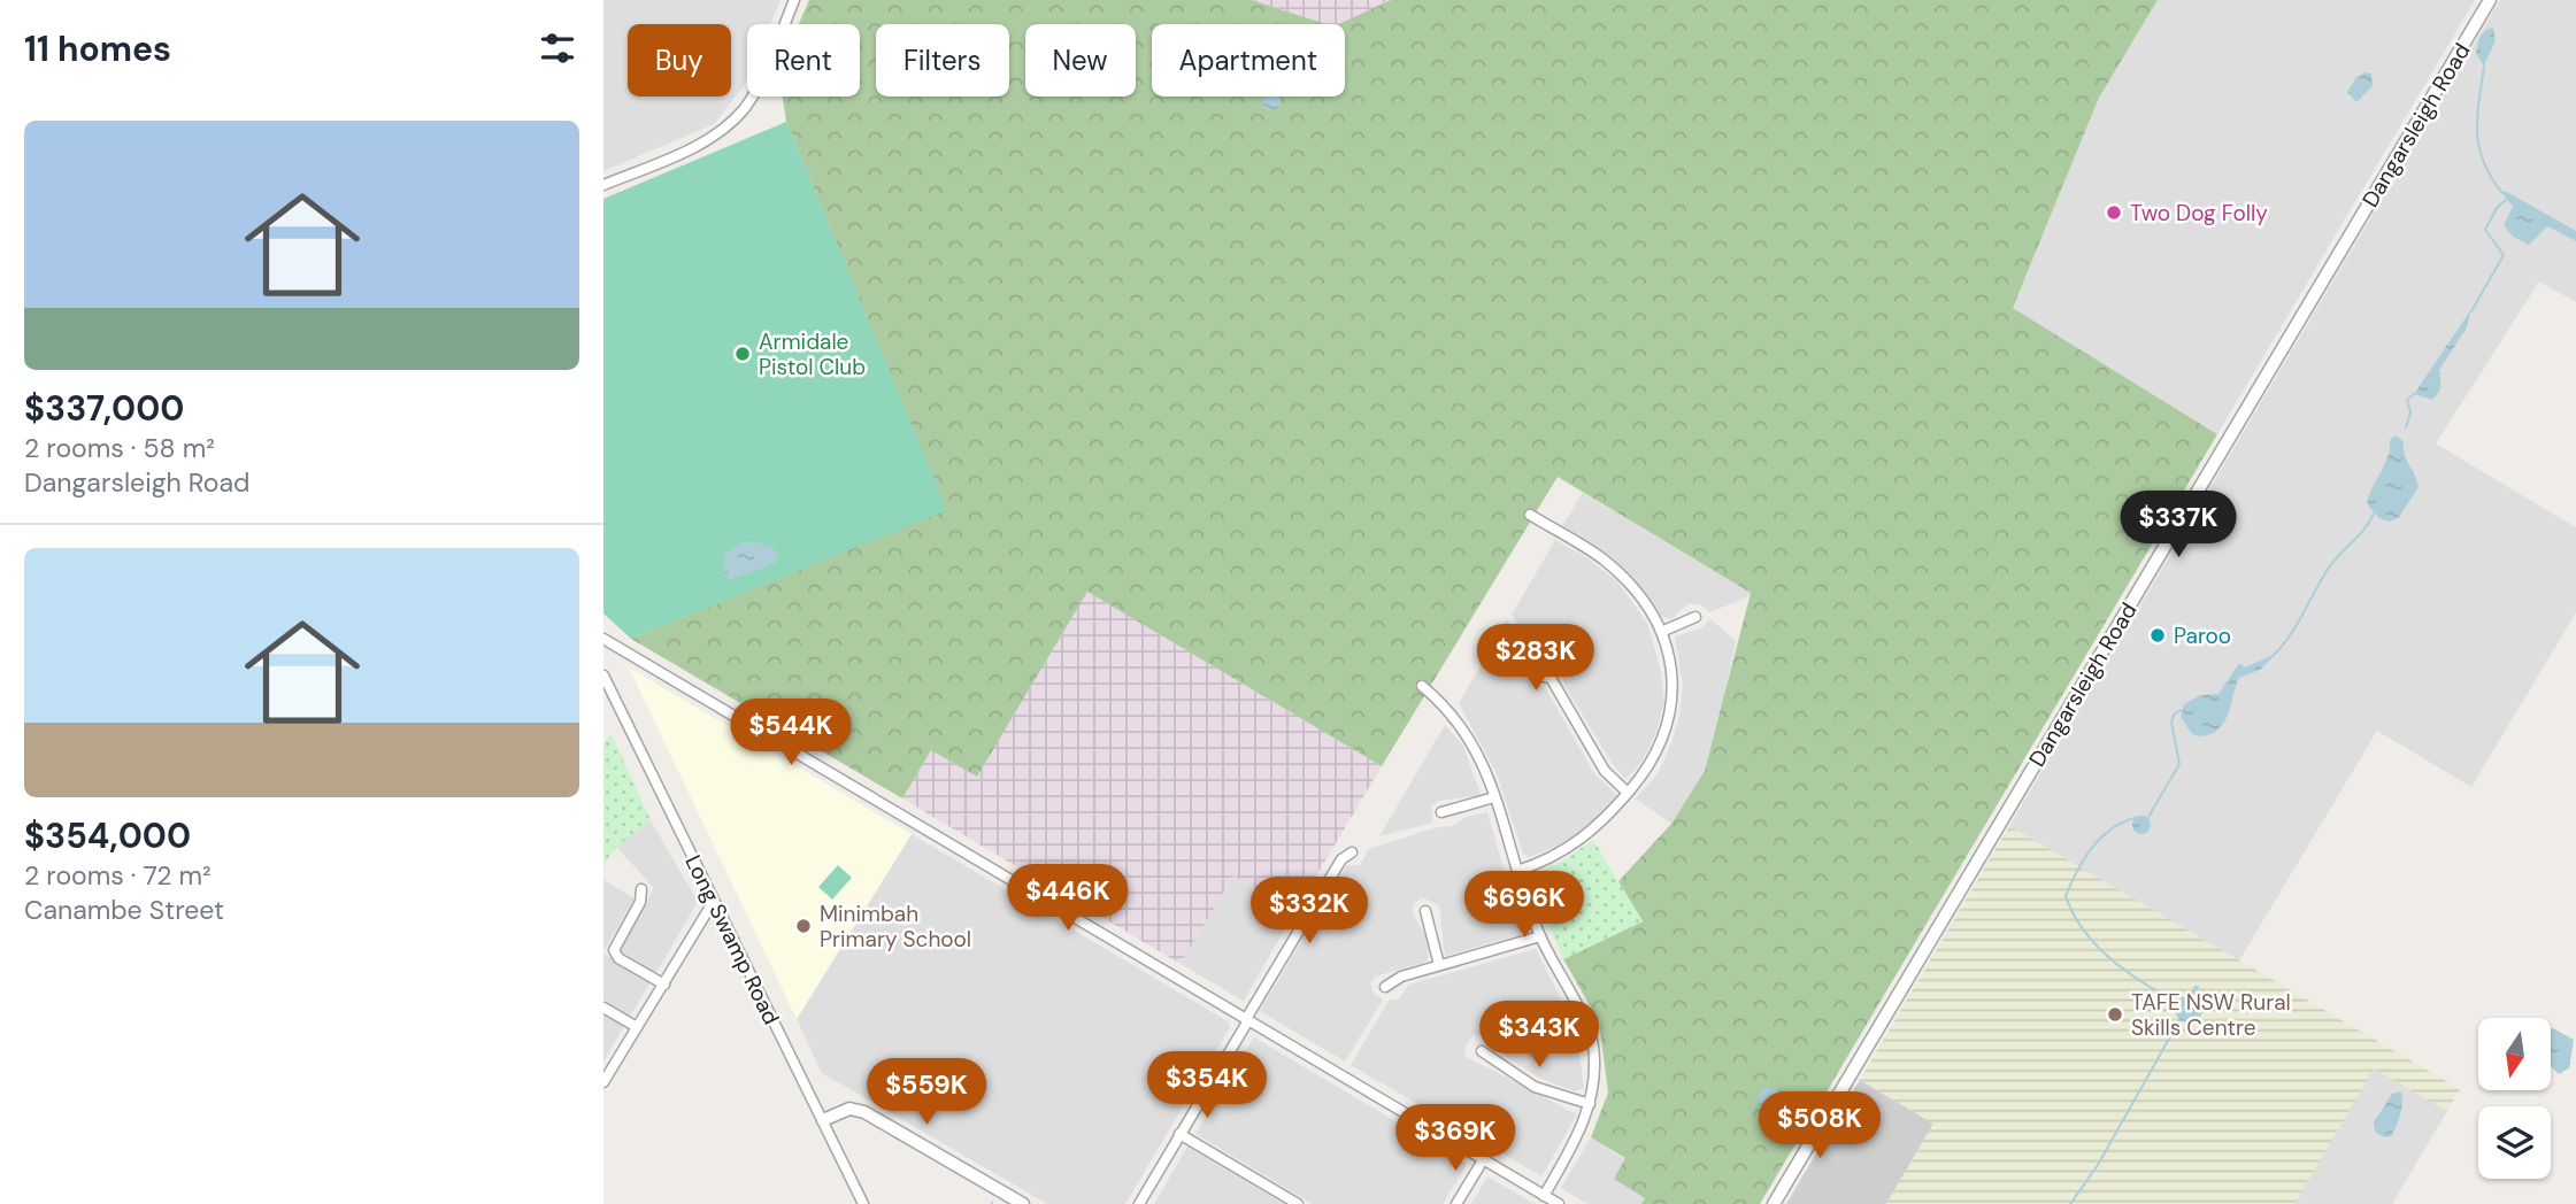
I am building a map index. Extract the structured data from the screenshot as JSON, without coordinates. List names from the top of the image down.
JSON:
{
  "streets": {
    "street": ["Dangarsleigh Road", "Long Swamp Road"]
  },
  "places": [
    "Two Dog Folly",
    "Armidale Pistol Club",
    "Paroo",
    "Minimbah Primary School",
    "TAFE NSW Rural Skills Centre"
  ],
  "north": "bottom",
  "page": {
    "heading": "11 homes",
    "chip": [
      "Buy",
      "Rent",
      "Filters",
      "New",
      "Apartment"
    ],
    "list": [
      {
        "name": "$337,000",
        "note": "2 rooms · 58 m² · Dangarsleigh Road"
      },
      {
        "name": "$354,000",
        "note": "2 rooms · 72 m² · Canambe Street"
      }
    ],
    "price": [
      "$337K",
      "$283K",
      "$544K",
      "$446K",
      "$696K",
      "$332K",
      "$343K",
      "$354K",
      "$559K",
      "$508K",
      "$369K"
    ]
  }
}
